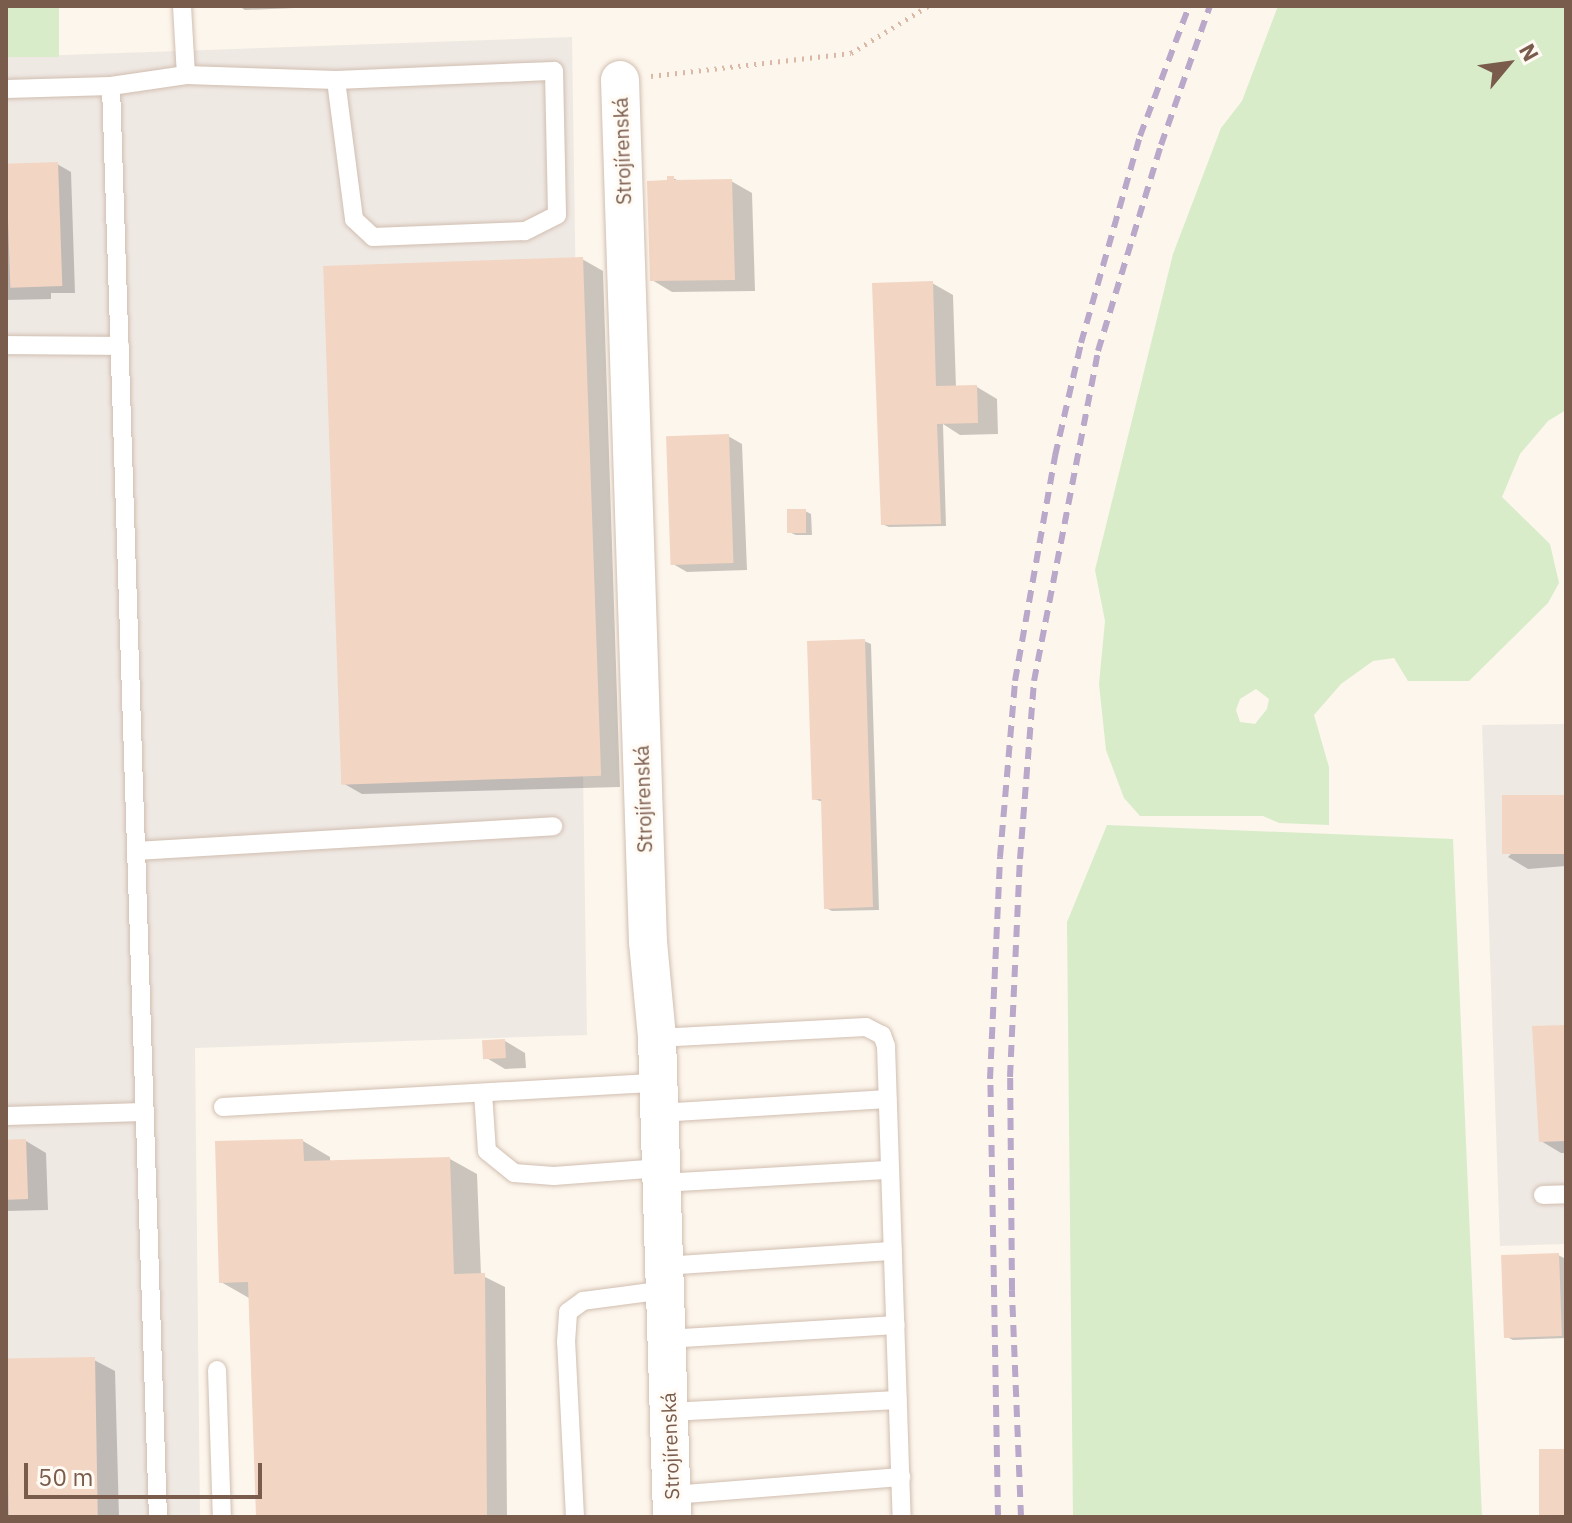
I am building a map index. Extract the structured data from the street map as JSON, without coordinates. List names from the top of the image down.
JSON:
{
  "streets": {
    "street": ["Strojírenská"]
  },
  "scale_bar": "50 m",
  "north": "top right"
}
